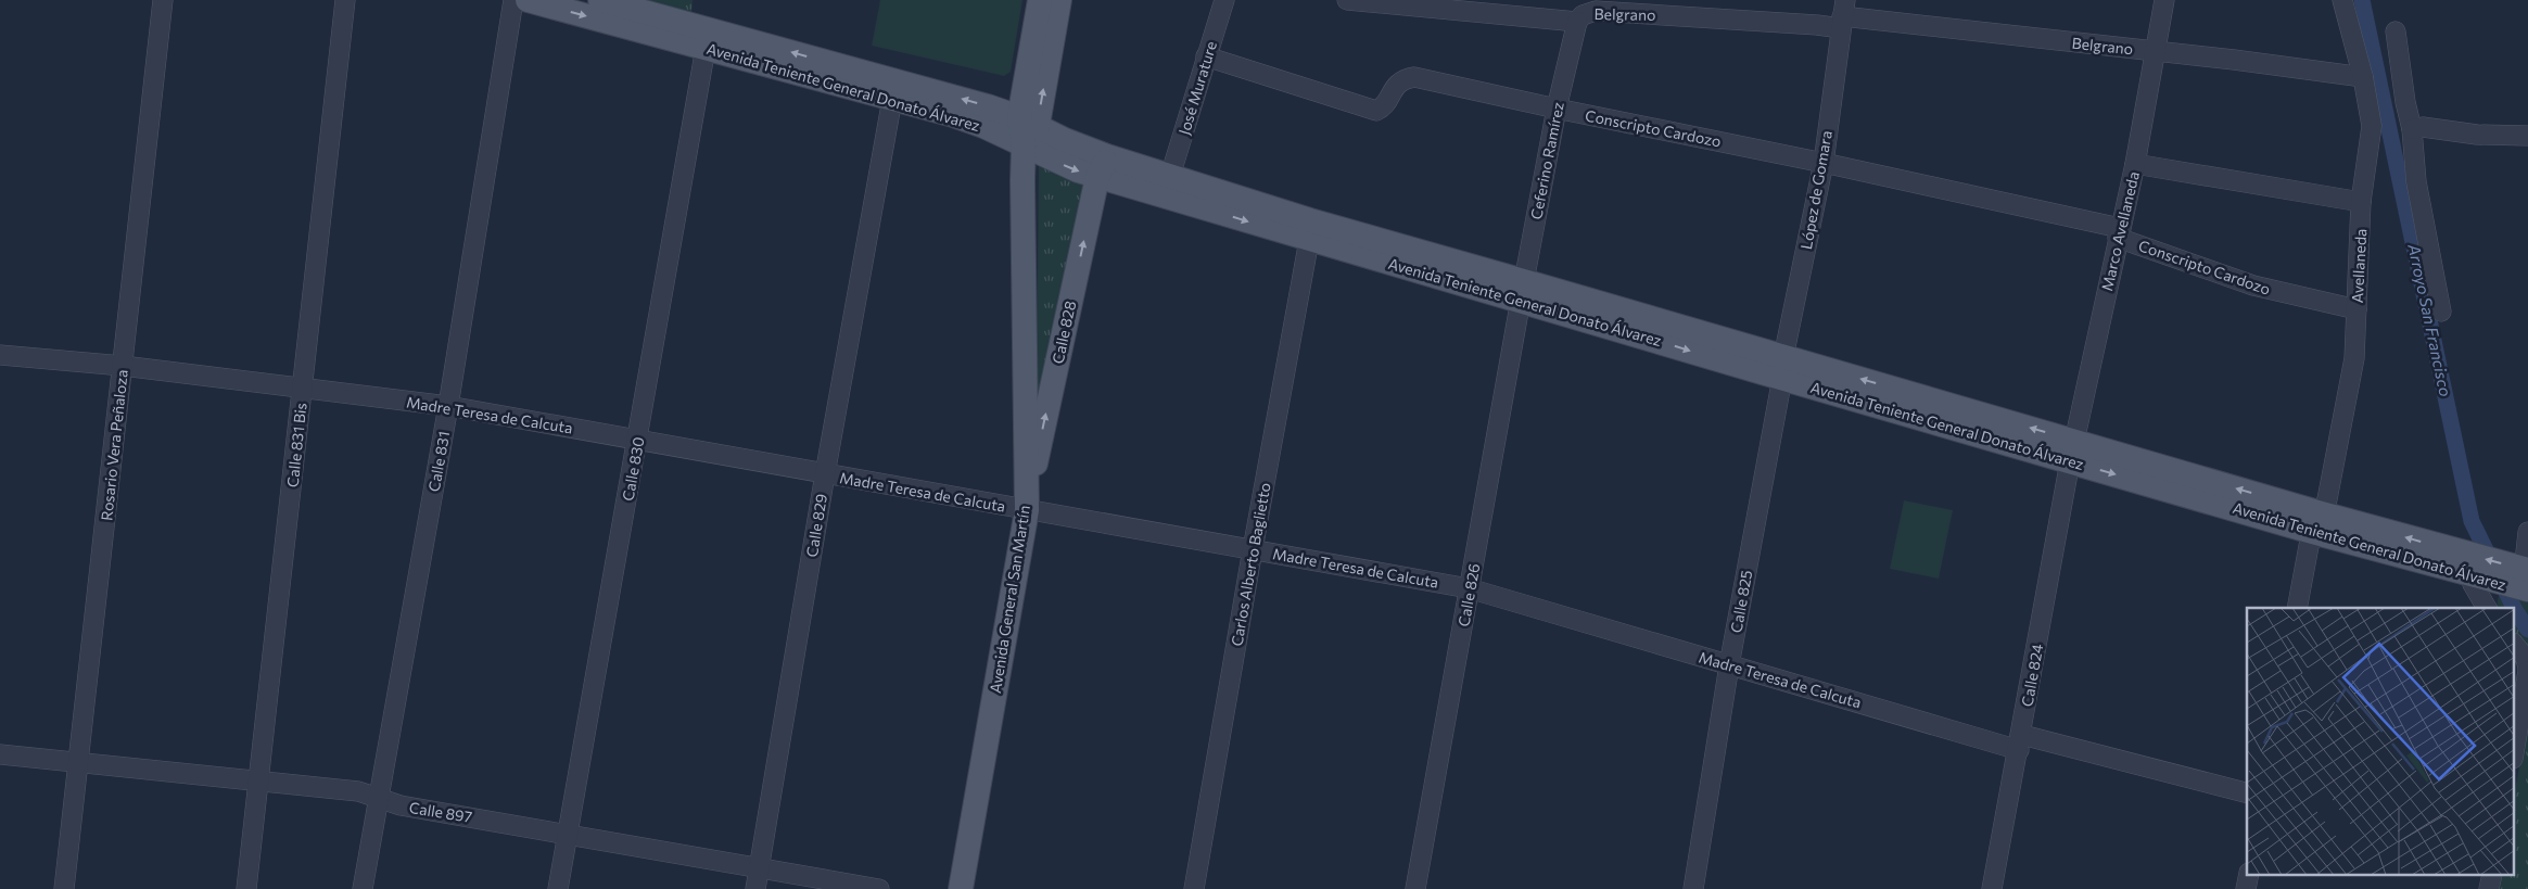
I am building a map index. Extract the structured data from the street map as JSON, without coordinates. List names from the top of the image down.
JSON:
{
  "streets": {
    "main road": ["Avenida Teniente General Donato Álvarez", "Calle 828", "Avenida General San Martín"],
    "street": [
      "Belgrano",
      "José Murature",
      "Conscripto Cardozo",
      "Ceferino Ramírez",
      "López de Gomara",
      "Marco Avellaneda",
      "Avellaneda",
      "Madre Teresa de Calcuta",
      "Rosario Vera Peñaloza",
      "Calle 831 Bis",
      "Calle 831",
      "Calle 830",
      "Calle 829",
      "Carlos Alberto Baglietto",
      "Calle 826",
      "Calle 825",
      "Calle 824",
      "Calle 897"
    ]
  },
  "crossings": [
    ["Belgrano", "Ceferino Ramírez"],
    ["Belgrano", "López de Gomara"],
    ["Belgrano", "Marco Avellaneda"],
    ["Belgrano", "Avellaneda"],
    ["Avenida Teniente General Donato Álvarez", "José Murature"],
    ["Avenida Teniente General Donato Álvarez", "Ceferino Ramírez"],
    ["Avenida Teniente General Donato Álvarez", "López de Gomara"],
    ["Avenida Teniente General Donato Álvarez", "Marco Avellaneda"],
    ["Avenida Teniente General Donato Álvarez", "Avellaneda"],
    ["Avenida Teniente General Donato Álvarez", "Calle 828"],
    ["Avenida Teniente General Donato Álvarez", "Calle 830"],
    ["Avenida Teniente General Donato Álvarez", "Calle 829"],
    ["Avenida Teniente General Donato Álvarez", "Carlos Alberto Baglietto"],
    ["Avenida Teniente General Donato Álvarez", "Calle 826"],
    ["Avenida Teniente General Donato Álvarez", "Avenida General San Martín"],
    ["Avenida Teniente General Donato Álvarez", "Calle 825"],
    ["Avenida Teniente General Donato Álvarez", "Calle 824"],
    ["José Murature", "Conscripto Cardozo"],
    ["Conscripto Cardozo", "Ceferino Ramírez"],
    ["Conscripto Cardozo", "López de Gomara"],
    ["Conscripto Cardozo", "Marco Avellaneda"],
    ["Conscripto Cardozo", "Avellaneda"],
    ["Ceferino Ramírez", "Calle 826"],
    ["López de Gomara", "Calle 825"],
    ["Marco Avellaneda", "Calle 824"],
    ["Calle 828", "Madre Teresa de Calcuta"],
    ["Calle 828", "Avenida General San Martín"],
    ["Madre Teresa de Calcuta", "Rosario Vera Peñaloza"],
    ["Madre Teresa de Calcuta", "Calle 831 Bis"],
    ["Madre Teresa de Calcuta", "Calle 831"],
    ["Madre Teresa de Calcuta", "Calle 830"],
    ["Madre Teresa de Calcuta", "Calle 829"],
    ["Madre Teresa de Calcuta", "Carlos Alberto Baglietto"],
    ["Madre Teresa de Calcuta", "Calle 826"],
    ["Madre Teresa de Calcuta", "Avenida General San Martín"],
    ["Madre Teresa de Calcuta", "Calle 825"],
    ["Madre Teresa de Calcuta", "Calle 824"],
    ["Rosario Vera Peñaloza", "Calle 897"],
    ["Calle 831 Bis", "Calle 897"],
    ["Calle 831", "Calle 897"],
    ["Calle 830", "Calle 897"],
    ["Calle 829", "Calle 897"]
  ],
  "one_way": ["Calle 828"],
  "water": ["Arroyo San Francisco"]
}
